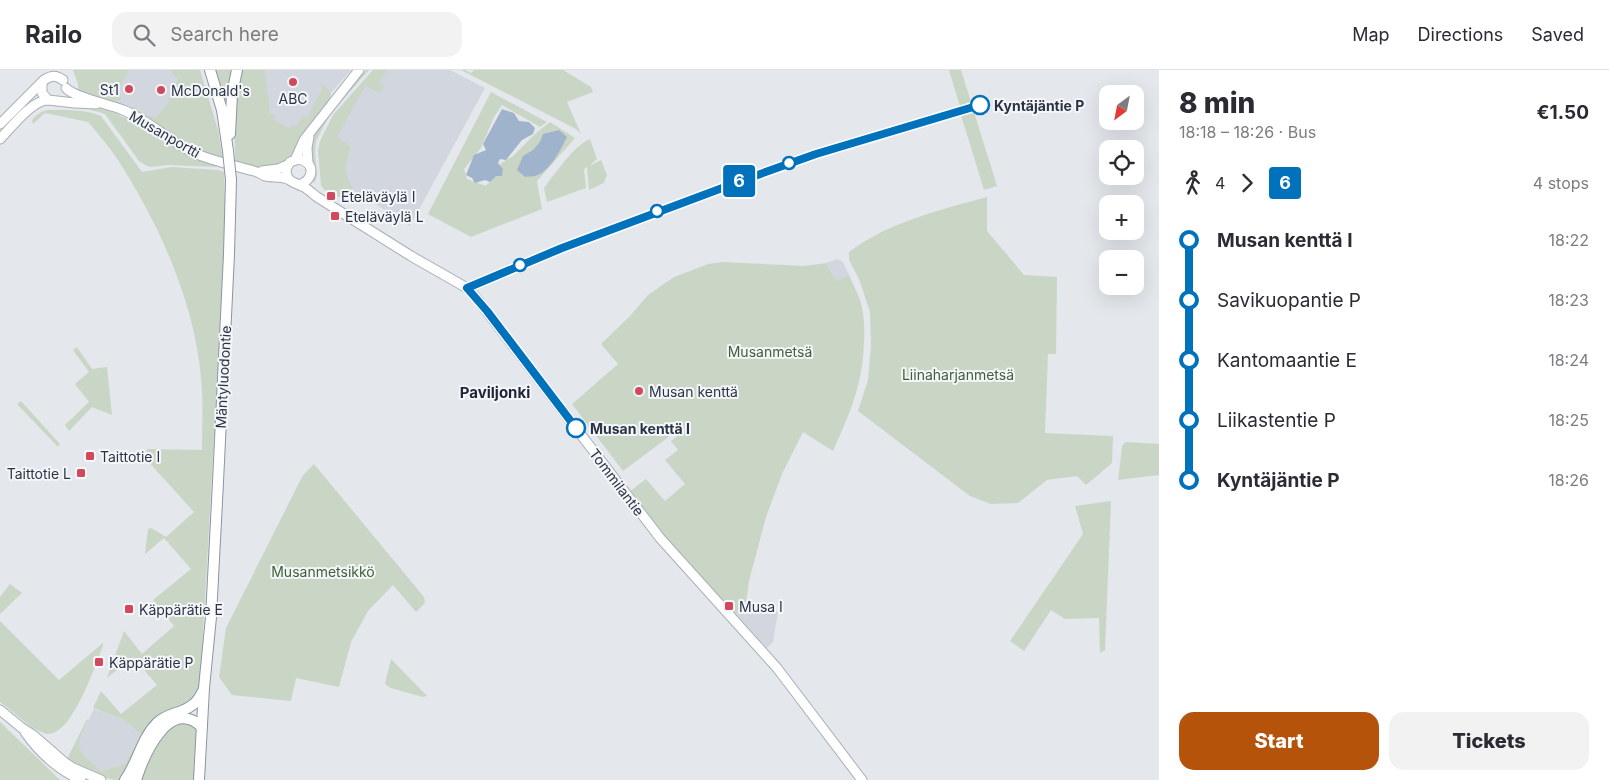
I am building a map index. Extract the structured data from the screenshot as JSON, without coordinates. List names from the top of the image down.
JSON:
{
  "streets": {
    "highway": ["Mäntyluodontie"],
    "main road": ["Musanportti", "Tommilantie"]
  },
  "crossings": [
    ["Musanportti", "Tommilantie"]
  ],
  "districts": ["Paviljonki"],
  "parks": ["Musanmetsä", "Liinaharjanmetsä", "Musanmetsikkö"],
  "places": {
    "other": [
      "ABC",
      "St1",
      "McDonald's",
      "Kyntäjäntie P",
      "Musan kenttä",
      "Musan kenttä I"
    ],
    "transit": [
      "Eteläväylä I",
      "Eteläväylä L",
      "Taittotie I",
      "Taittotie L",
      "Musa I",
      "Käppärätie E",
      "Käppärätie P"
    ]
  },
  "lines": ["bus line 6"],
  "north": "bottom left",
  "page": {
    "header": "Railo",
    "search": "Search here",
    "nav": ["Map", "Directions", "Saved"],
    "on_map": "6",
    "heading": ["8 min", "18:18 – 18:26 · Bus", "€1.50"],
    "map_buttons": ["+", "−"],
    "legs": ["4", "6", "4 stops"],
    "list": [
      {
        "name": "Musan kenttä I",
        "value": "18:22"
      },
      {
        "name": "Savikuopantie P",
        "value": "18:23"
      },
      {
        "name": "Kantomaantie E",
        "value": "18:24"
      },
      {
        "name": "Liikastentie P",
        "value": "18:25"
      },
      {
        "name": "Kyntäjäntie P",
        "value": "18:26"
      }
    ],
    "buttons": ["Start", "Tickets"]
  }
}
